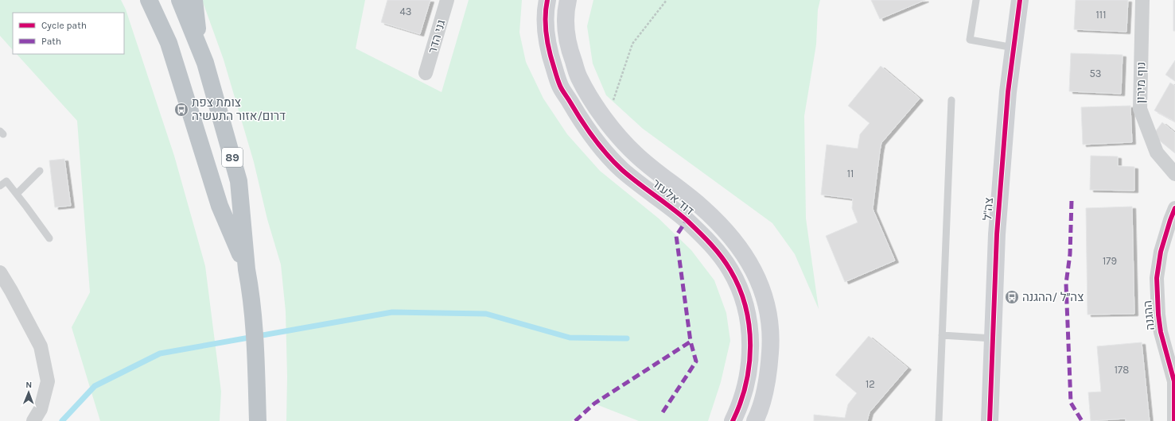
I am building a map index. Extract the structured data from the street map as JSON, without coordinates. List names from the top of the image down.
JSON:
{
  "streets": {
    "highway": ["89"],
    "street": [
      "גני הדר",
      "נוף מירון",
      "דוד אלעזר",
      "צה\"ל",
      "ההגנה"
    ]
  },
  "places": {
    "bus stop": ["צומת צפת דרום/אזור התעשיה", "צה״ל /ההגנה"]
  },
  "house_numbers": [
    "43",
    "111",
    "53",
    "11",
    "179",
    "178",
    "12"
  ],
  "legend": ["Cycle path", "Path"],
  "north": "top"
}
